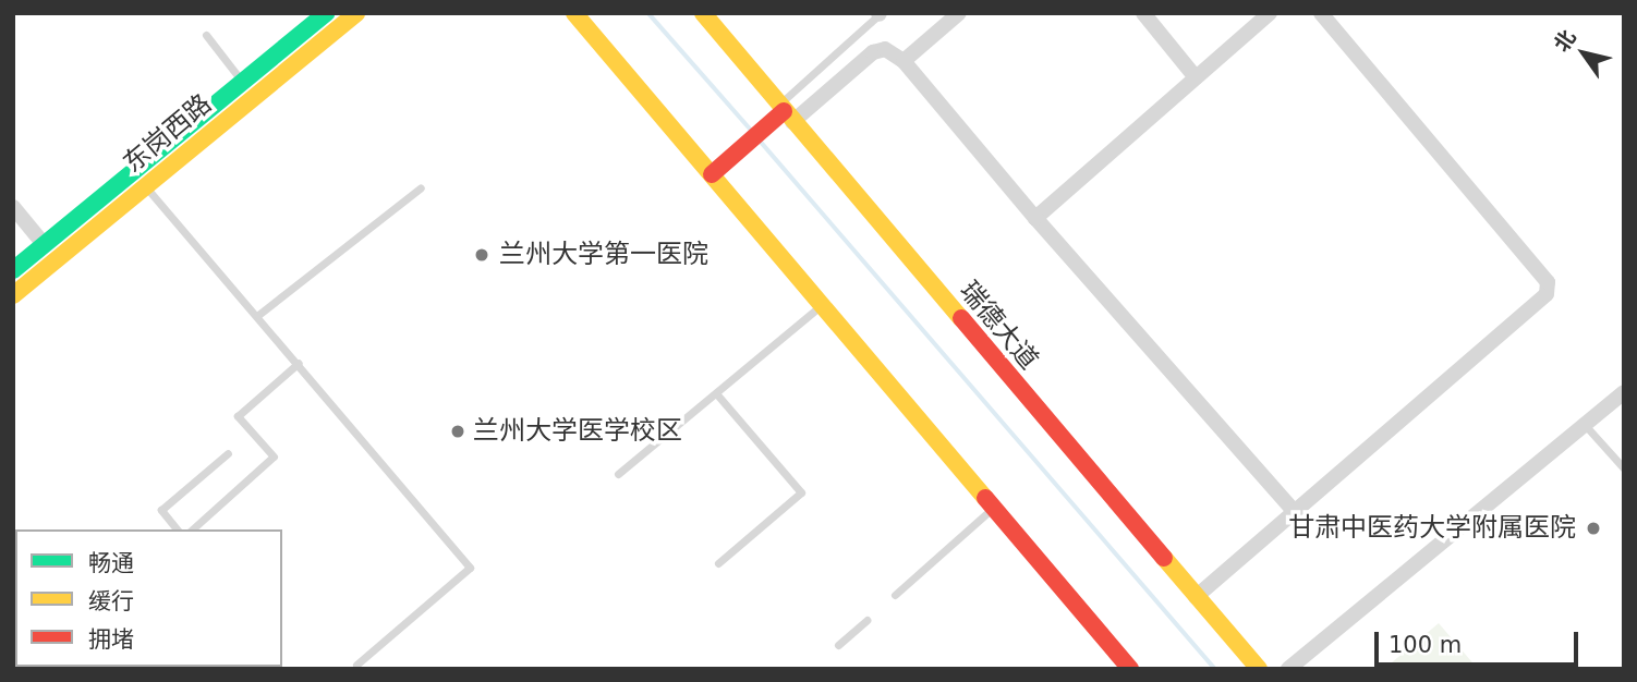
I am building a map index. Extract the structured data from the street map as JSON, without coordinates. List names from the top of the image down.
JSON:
{
  "streets": {
    "street": ["东岗西路", "瑞德大道"]
  },
  "places": ["兰州大学第一医院", "兰州大学医学校区", "甘肃中医药大学附属医院"],
  "legend": ["畅通", "缓行", "拥堵"],
  "scale_bar": "100 m",
  "north": "top left"
}
